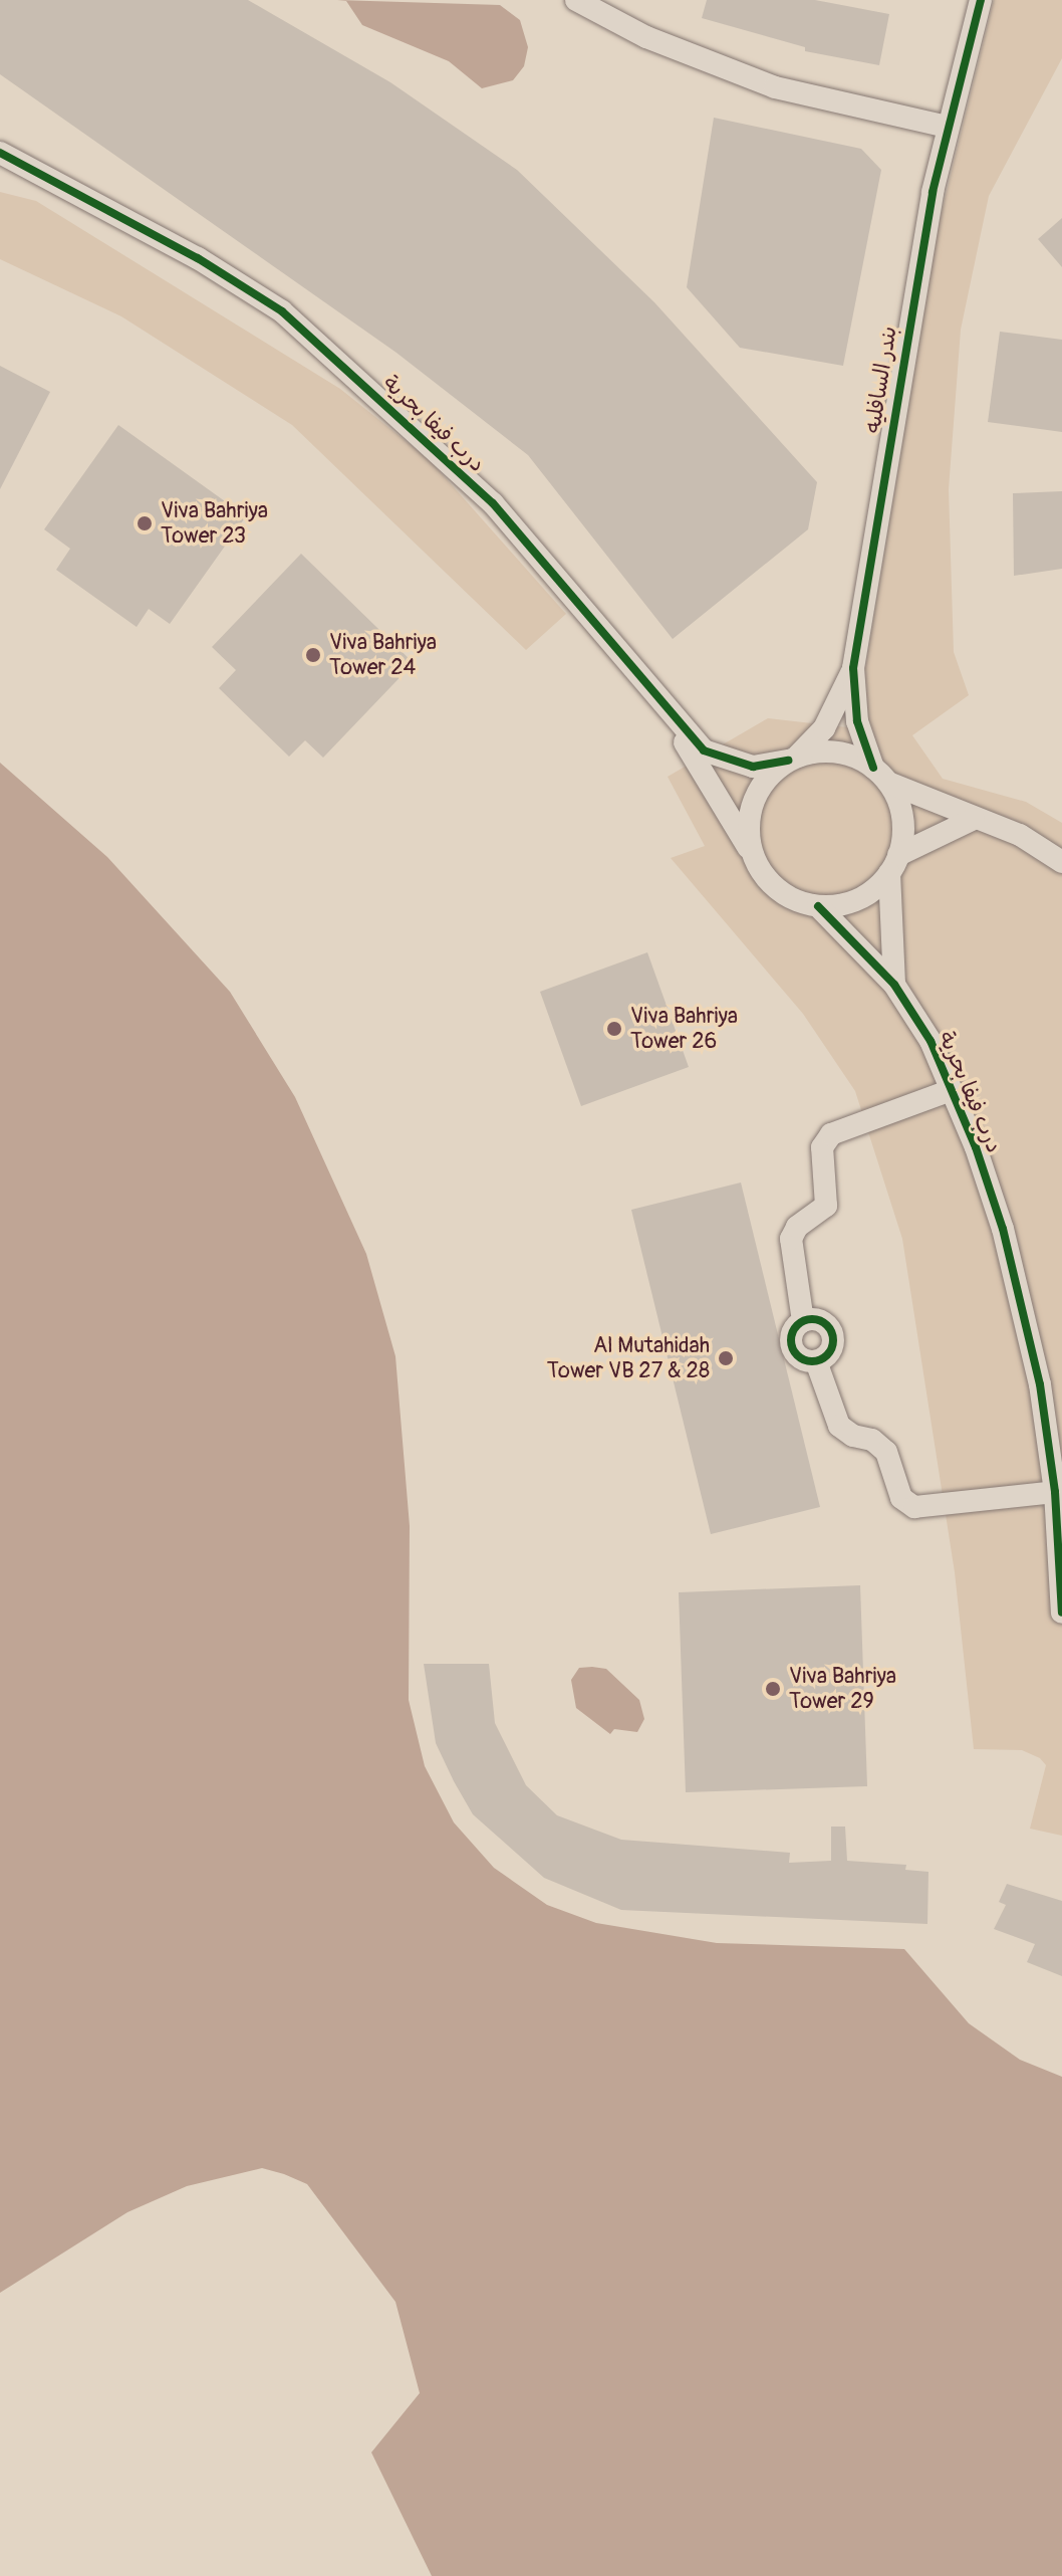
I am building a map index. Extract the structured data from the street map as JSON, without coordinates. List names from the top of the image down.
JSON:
{
  "streets": {
    "street": ["بندر السافليه", "درب فيفا بحرية"]
  },
  "crossings": [
    ["بندر السافليه", "درب فيفا بحرية"]
  ],
  "places": [
    "Viva Bahriya Tower 23",
    "Viva Bahriya Tower 24",
    "Viva Bahriya Tower 26",
    "Al Mutahidah Tower VB 27 & 28",
    "Viva Bahriya Tower 29"
  ]
}
